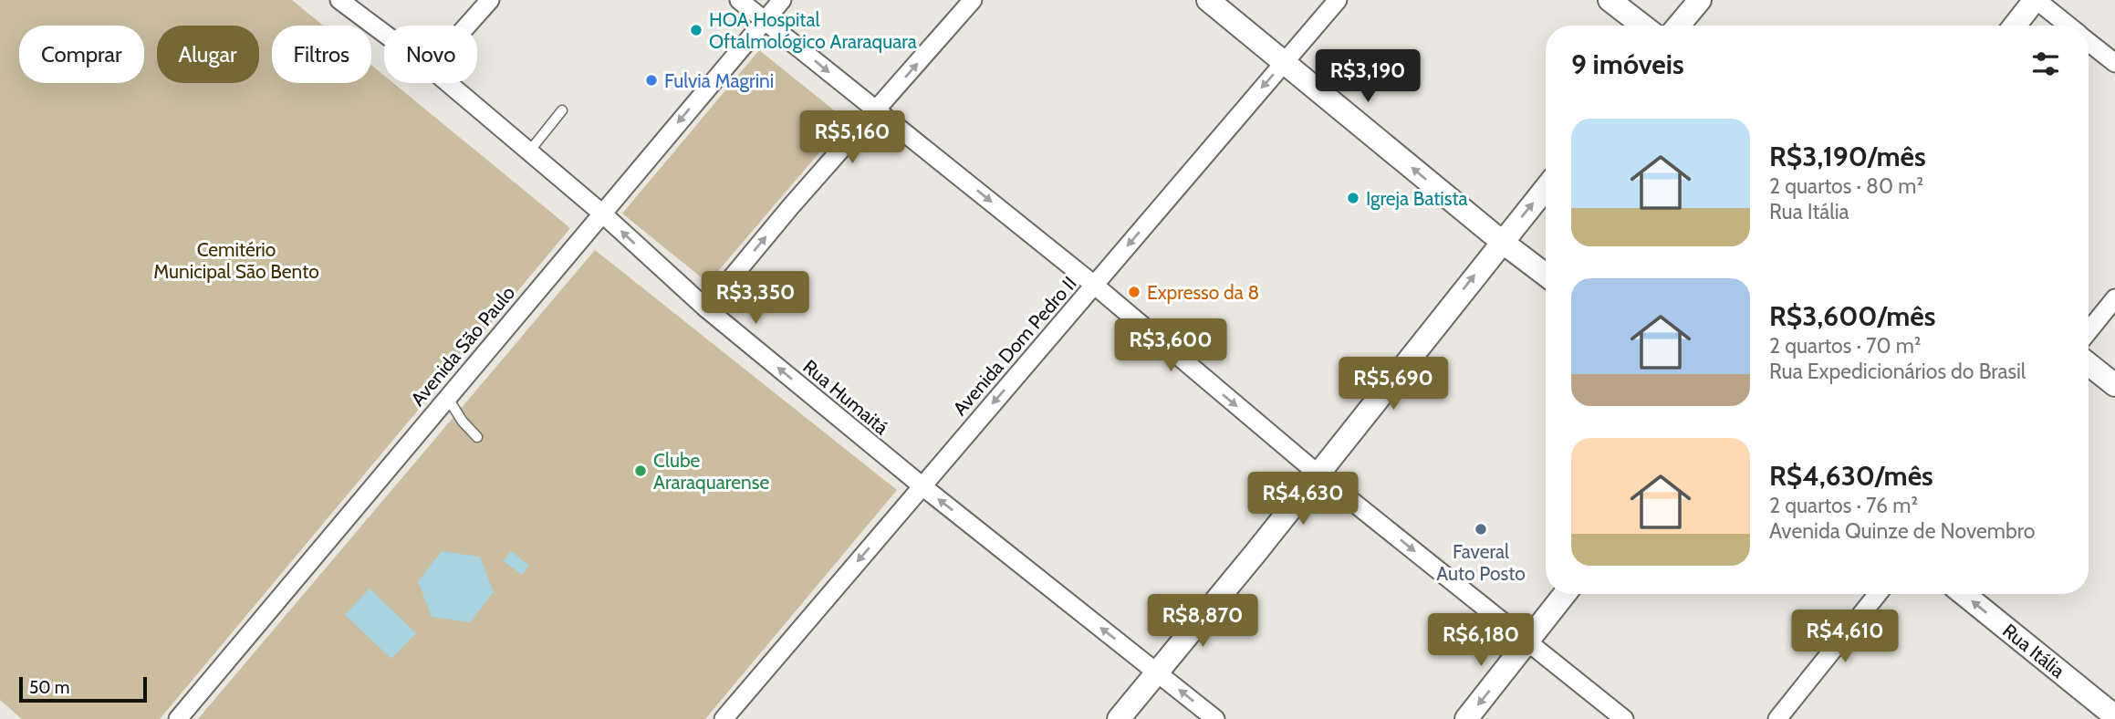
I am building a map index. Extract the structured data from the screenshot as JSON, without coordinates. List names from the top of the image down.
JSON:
{
  "streets": {
    "street": [
      "Avenida São Paulo",
      "Avenida Dom Pedro II",
      "Rua Humaitá",
      "Rua Itália"
    ]
  },
  "crossings": [
    ["Avenida São Paulo", "Rua Humaitá"],
    ["Avenida Dom Pedro II", "Rua Humaitá"]
  ],
  "one_way": ["Avenida Dom Pedro II", "Rua Humaitá", "Rua Itália"],
  "parks": ["Cemitério Municipal São Bento"],
  "places": [
    "HOA Hospital Oftalmológico Araraquara",
    "Fulvia Magrini",
    "Igreja Batista",
    "Expresso da 8",
    "Clube Araraquarense",
    "Faveral Auto Posto"
  ],
  "scale_bar": "50 m",
  "page": {
    "chip": [
      "Comprar",
      "Alugar",
      "Filtros",
      "Novo"
    ],
    "heading": "9 imóveis",
    "price": [
      "R$3,190",
      "R$5,160",
      "R$3,350",
      "R$3,600",
      "R$5,690",
      "R$4,630",
      "R$8,870",
      "R$4,610",
      "R$6,180"
    ],
    "list": [
      {
        "name": "R$3,190/mês",
        "note": "2 quartos · 80 m² · Rua Itália"
      },
      {
        "name": "R$3,600/mês",
        "note": "2 quartos · 70 m² · Rua Expedicionários do Brasil"
      },
      {
        "name": "R$4,630/mês",
        "note": "2 quartos · 76 m² · Avenida Quinze de Novembro"
      }
    ],
    "scale": "50 m"
  }
}
